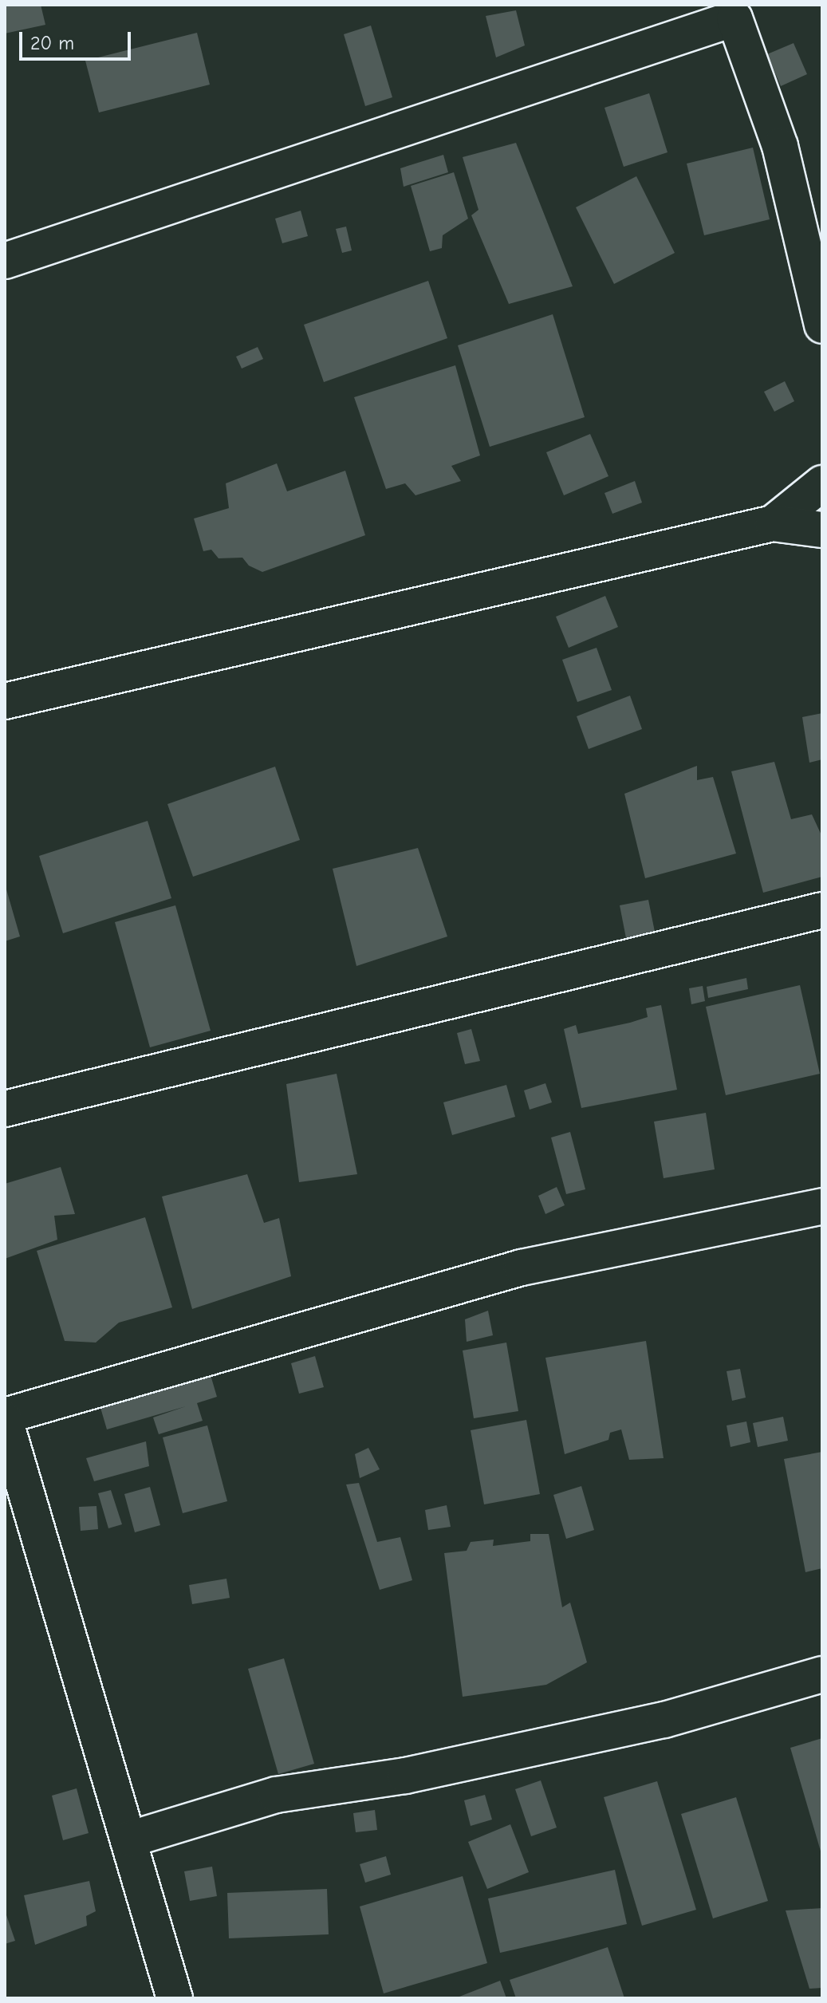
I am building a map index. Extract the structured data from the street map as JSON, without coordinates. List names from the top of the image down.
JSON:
{
  "scale_bar": "20 m"
}
